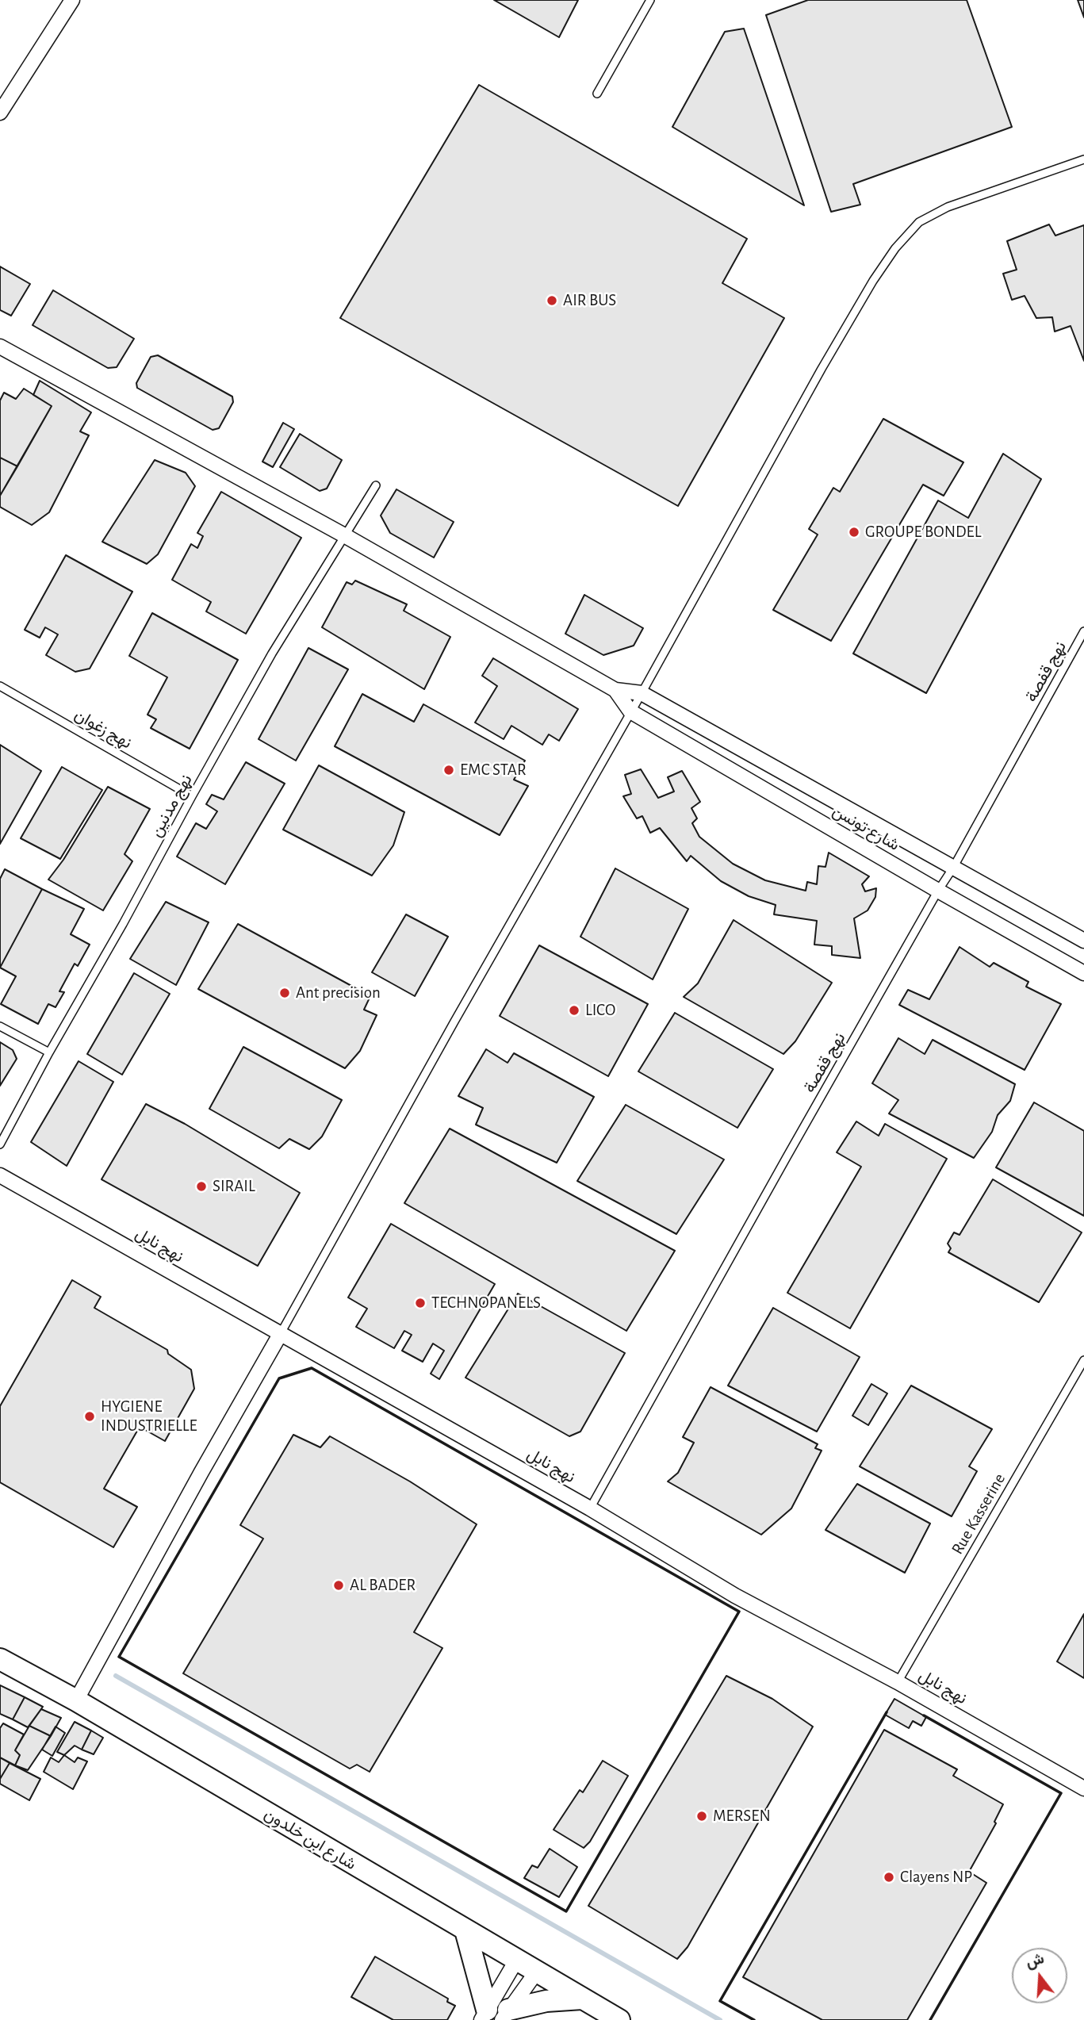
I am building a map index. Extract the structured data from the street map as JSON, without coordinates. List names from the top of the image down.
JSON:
{
  "streets": {
    "street": ["شارع تونس", "نهج نابل", "شارع ابن خلدون"],
    "lane": [
      "نهج قفصة",
      "نهج زغوان",
      "نهج مدنين",
      "Rue Kasserine"
    ]
  },
  "crossings": [
    ["نهج قفصة", "شارع تونس"],
    ["نهج قفصة", "نهج نابل"],
    ["نهج زغوان", "نهج مدنين"],
    ["نهج نابل", "Rue Kasserine"]
  ],
  "places": [
    "AIR BUS",
    "GROUPE BONDEL",
    "EMC STAR",
    "Ant precision",
    "LICO",
    "SIRAIL",
    "TECHNOPANELS",
    "HYGIENE INDUSTRIELLE",
    "AL BADER",
    "MERSEN",
    "Clayens NP"
  ],
  "north": "top"
}
